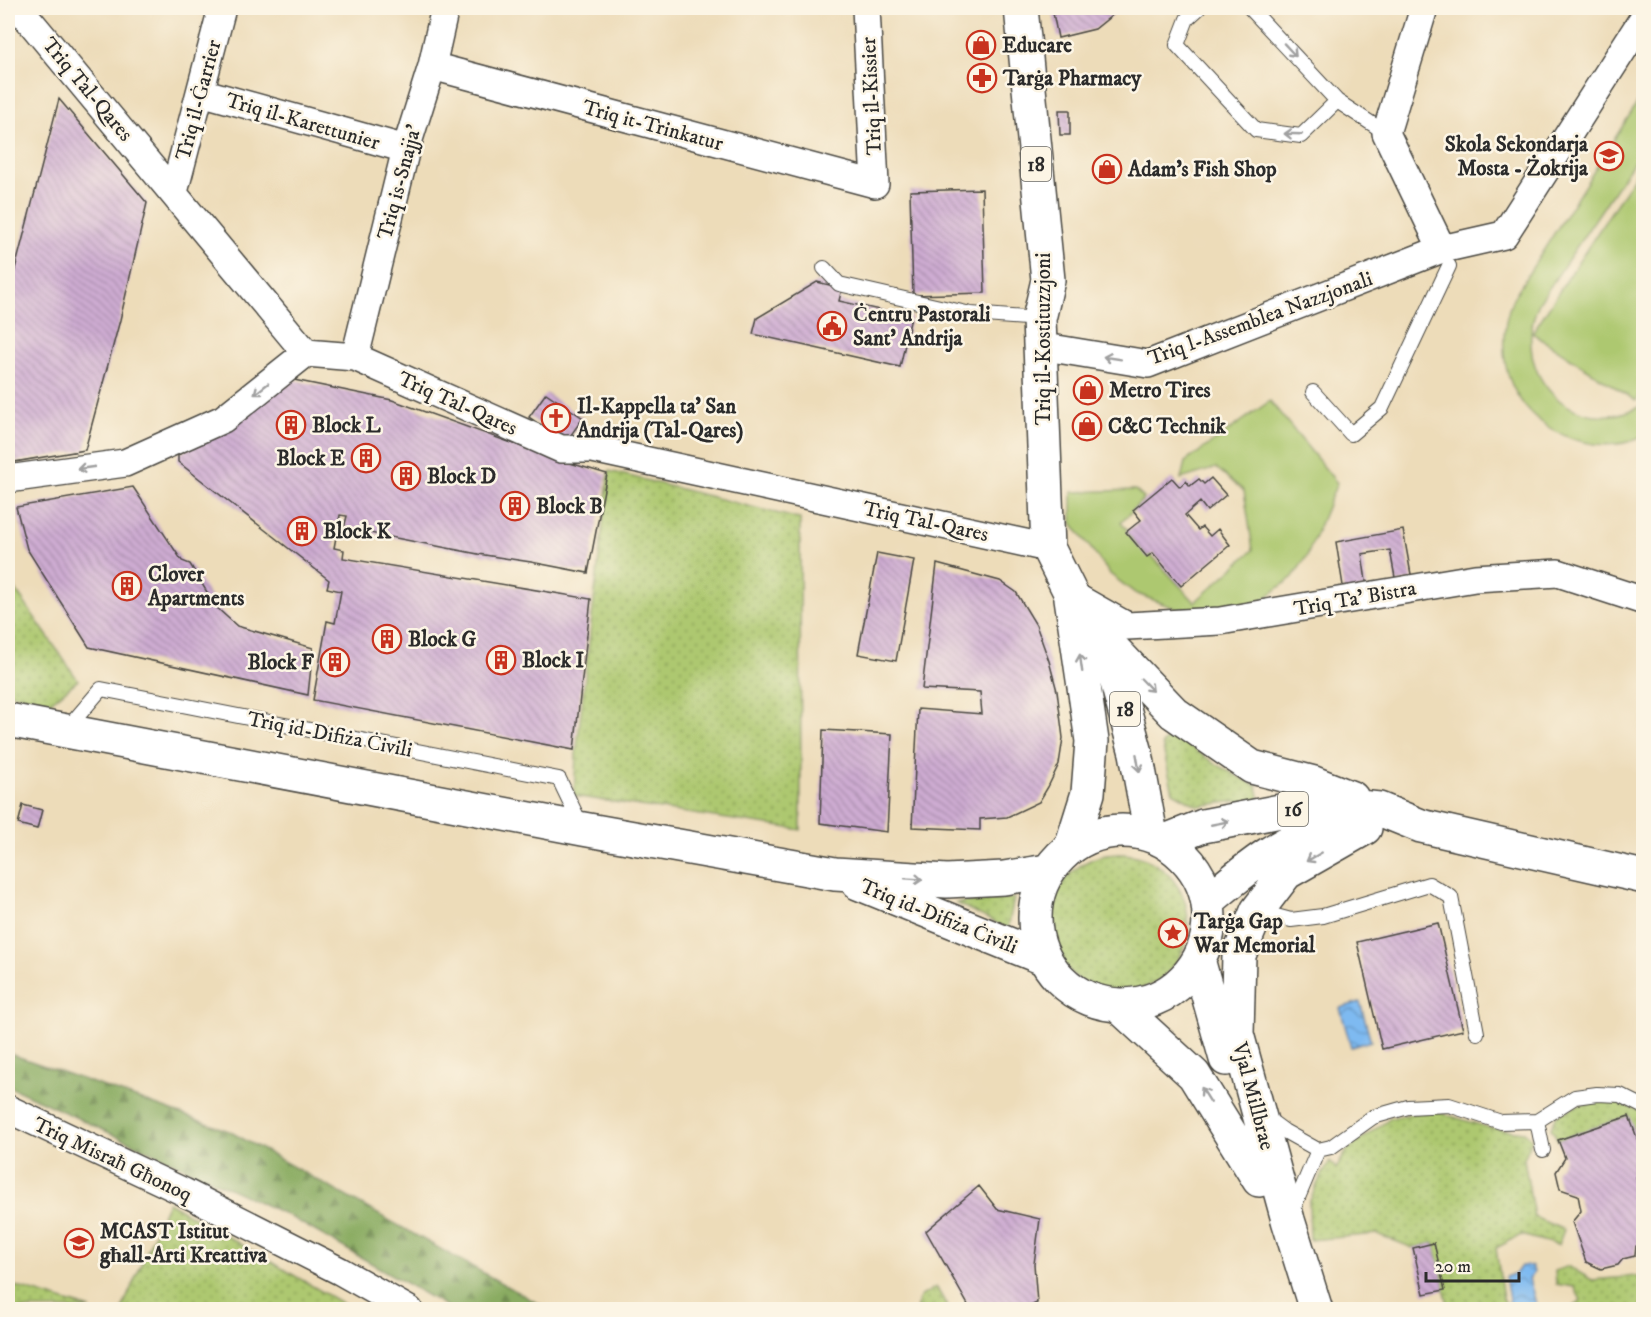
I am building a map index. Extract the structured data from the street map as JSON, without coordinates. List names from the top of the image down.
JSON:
{
  "streets": {
    "main road": [
      "18",
      "Triq il-Kostituzzjoni",
      "Triq id-Difiża Ċivili",
      "16",
      "Vjal Millbrae"
    ],
    "street": [
      "Triq Tal-Qares",
      "Triq il-Kissier",
      "Triq il-Ġarrier",
      "Triq il-Karettunier",
      "Triq it-Trinkatur",
      "Triq is-Snajja'",
      "Triq l-Assemblea Nazzjonali",
      "Triq Ta' Bistra",
      "Triq Misraħ Għonoq"
    ]
  },
  "crossings": [
    ["Triq Tal-Qares", "Triq il-Ġarrier"],
    ["Triq Tal-Qares", "Triq is-Snajja'"],
    ["Triq Tal-Qares", "Triq il-Kostituzzjoni"],
    ["Triq il-Kissier", "Triq it-Trinkatur"],
    ["Triq il-Ġarrier", "Triq il-Karettunier"],
    ["Triq il-Karettunier", "Triq is-Snajja'"],
    ["Triq it-Trinkatur", "Triq is-Snajja'"],
    ["Triq l-Assemblea Nazzjonali", "Triq il-Kostituzzjoni"],
    ["Triq il-Kostituzzjoni", "Triq Ta' Bistra"],
    ["Triq il-Kostituzzjoni", "Triq id-Difiża Ċivili"],
    ["Triq il-Kostituzzjoni", "16"],
    ["Triq il-Kostituzzjoni", "Vjal Millbrae"],
    ["Triq id-Difiża Ċivili", "16"],
    ["Triq id-Difiża Ċivili", "Vjal Millbrae"],
    ["16", "Vjal Millbrae"]
  ],
  "one_way": ["Triq l-Assemblea Nazzjonali"],
  "places": {
    "shop": [
      "Educare",
      "Adam's Fish Shop",
      "Metro Tires",
      "C&C Technik"
    ],
    "pharmacy": ["Tarġa Pharmacy"],
    "school or university": ["Skola Sekondarja Mosta - Żokrija", "MCAST Istitut għall-Arti Kreattiva"],
    "public building": ["Ċentru Pastorali Sant' Andrija"],
    "church": ["Il-Kappella ta' San Andrija (Tal-Qares)"],
    "building": [
      "Block L",
      "Block E",
      "Block D",
      "Block B",
      "Block K",
      "Clover Apartments",
      "Block G",
      "Block I",
      "Block F"
    ],
    "place": ["Tarġa Gap War Memorial"]
  },
  "scale_bar": "20 m"
}
